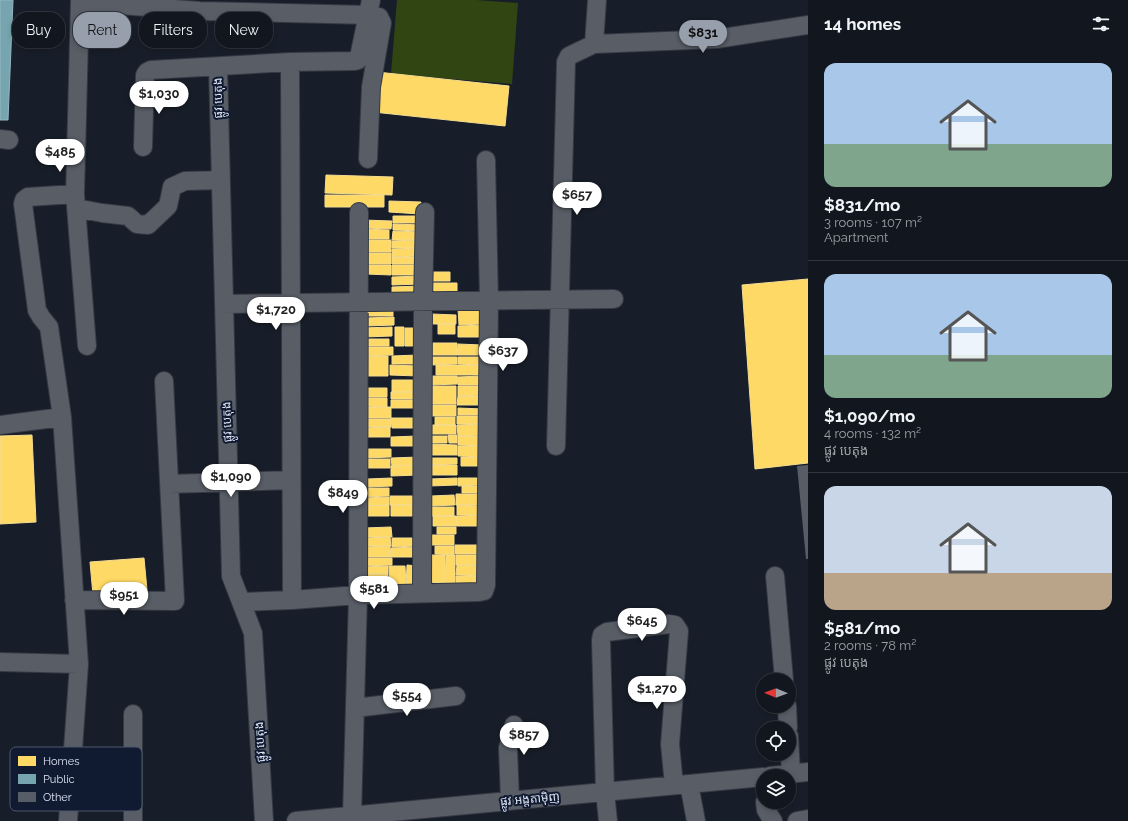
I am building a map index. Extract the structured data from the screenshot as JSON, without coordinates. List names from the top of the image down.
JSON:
{
  "streets": {
    "street": ["ផ្លូវ បេតុង", "ផ្លូវ អង្តតាម៉ិញ"]
  },
  "legend": ["Homes", "Public", "Other"],
  "north": "left",
  "page": {
    "heading": "14 homes",
    "chip": [
      "Buy",
      "Rent",
      "Filters",
      "New"
    ],
    "price": [
      "$831",
      "$1,030",
      "$485",
      "$657",
      "$1,720",
      "$637",
      "$1,090",
      "$849",
      "$581",
      "$951",
      "$645",
      "$1,270",
      "$554",
      "$857"
    ],
    "list": [
      {
        "name": "$831/mo",
        "note": "3 rooms · 107 m² · Apartment"
      },
      {
        "name": "$1,090/mo",
        "note": "4 rooms · 132 m² · ផ្លូវ បេតុង"
      },
      {
        "name": "$581/mo",
        "note": "2 rooms · 78 m² · ផ្លូវ បេតុង"
      }
    ]
  }
}
